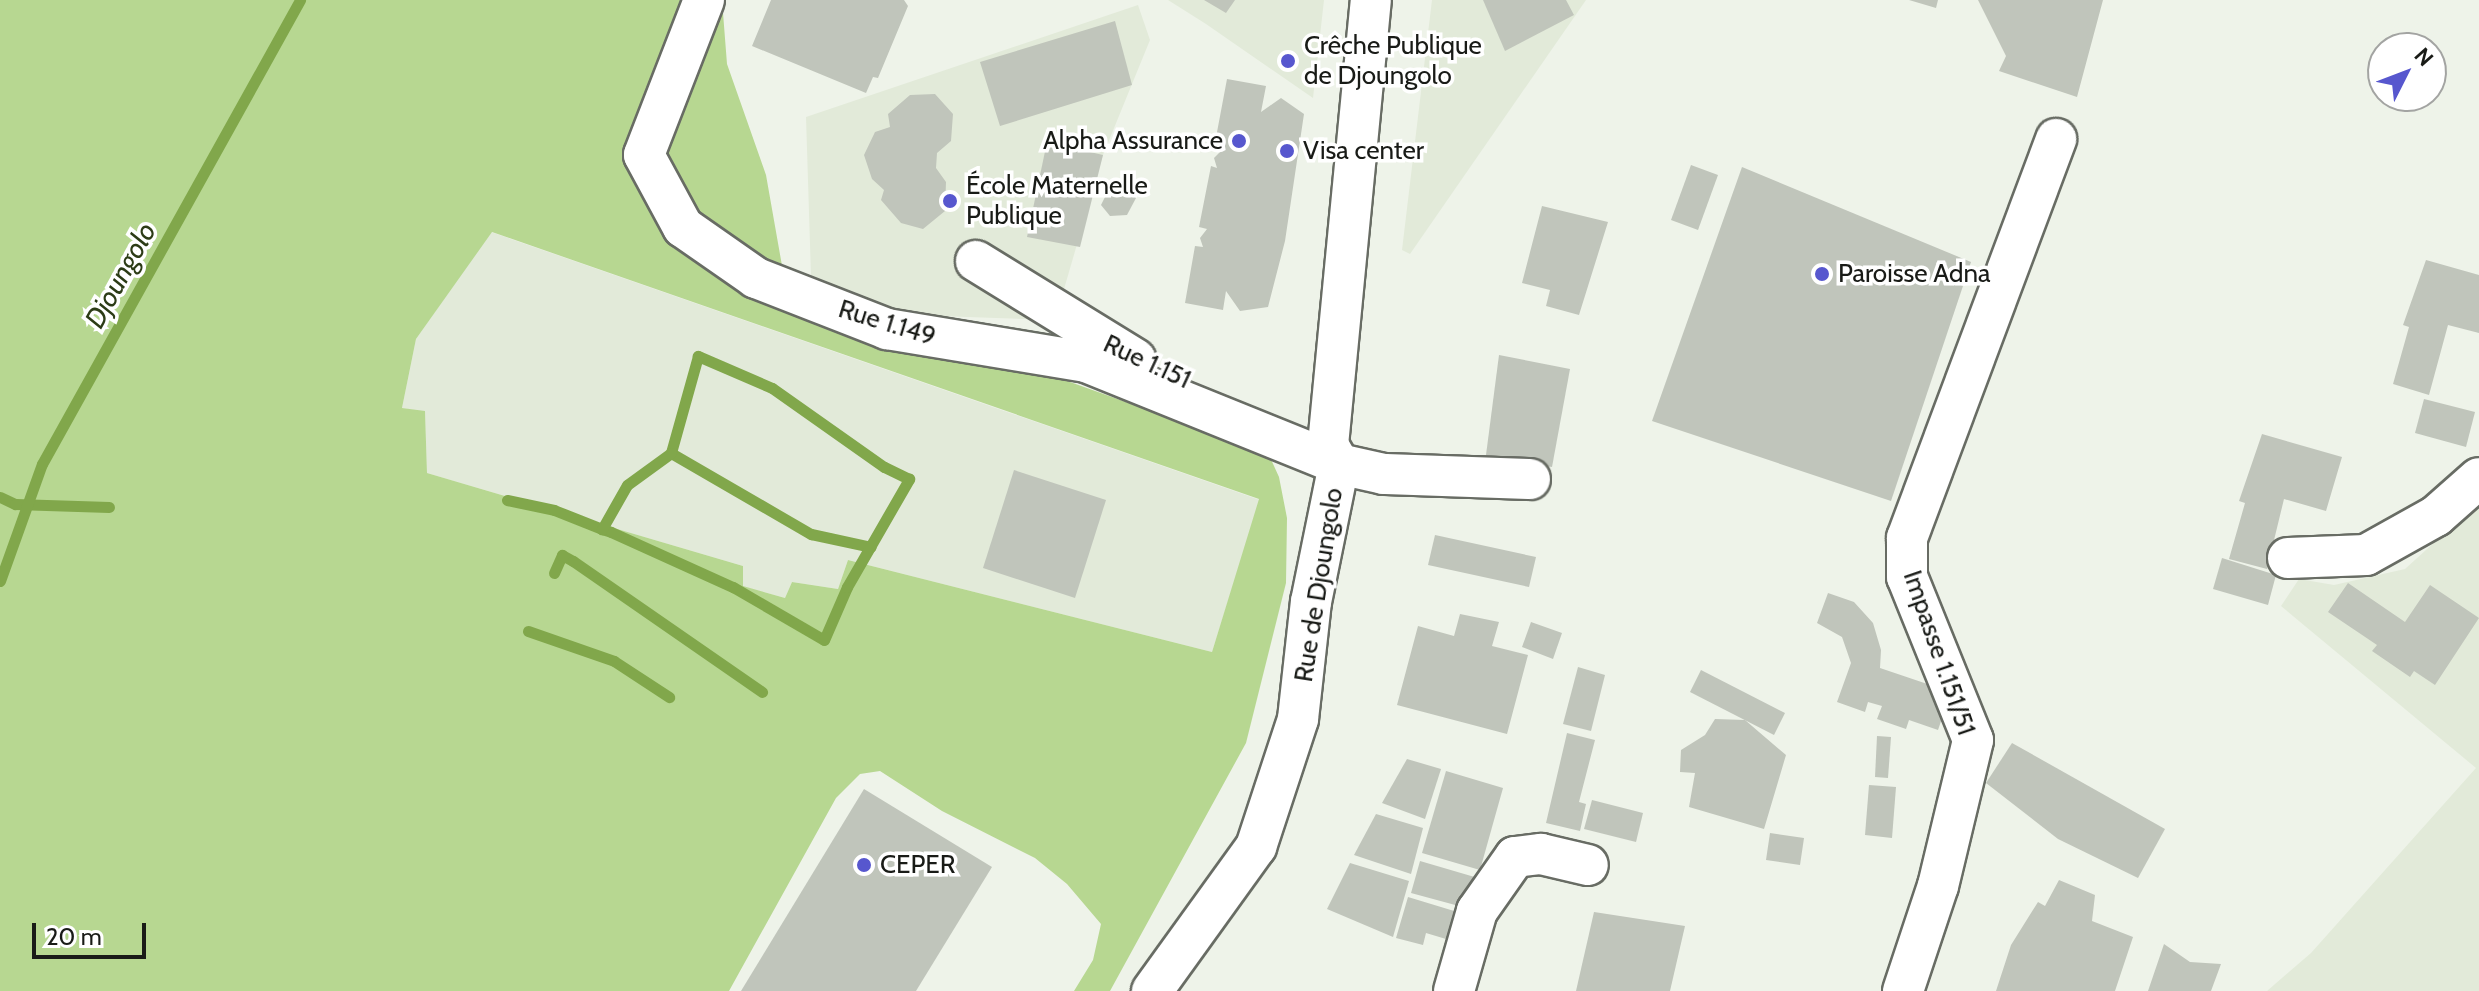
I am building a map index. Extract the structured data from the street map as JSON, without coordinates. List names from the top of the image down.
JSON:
{
  "streets": {
    "street": [
      "Rue 1.149",
      "Rue 1.151",
      "Rue de Djoungolo",
      "Impasse 1.151/51"
    ]
  },
  "crossings": [
    ["Rue 1.149", "Rue 1.151"],
    ["Rue 1.149", "Rue de Djoungolo"],
    ["Rue 1.151", "Rue de Djoungolo"]
  ],
  "water": ["Djoungolo"],
  "places": [
    "Crêche Publique de Djoungolo",
    "Alpha Assurance",
    "Visa center",
    "École Maternelle Publique",
    "Paroisse Adna",
    "CEPER"
  ],
  "scale_bar": "20 m",
  "north": "top right"
}
